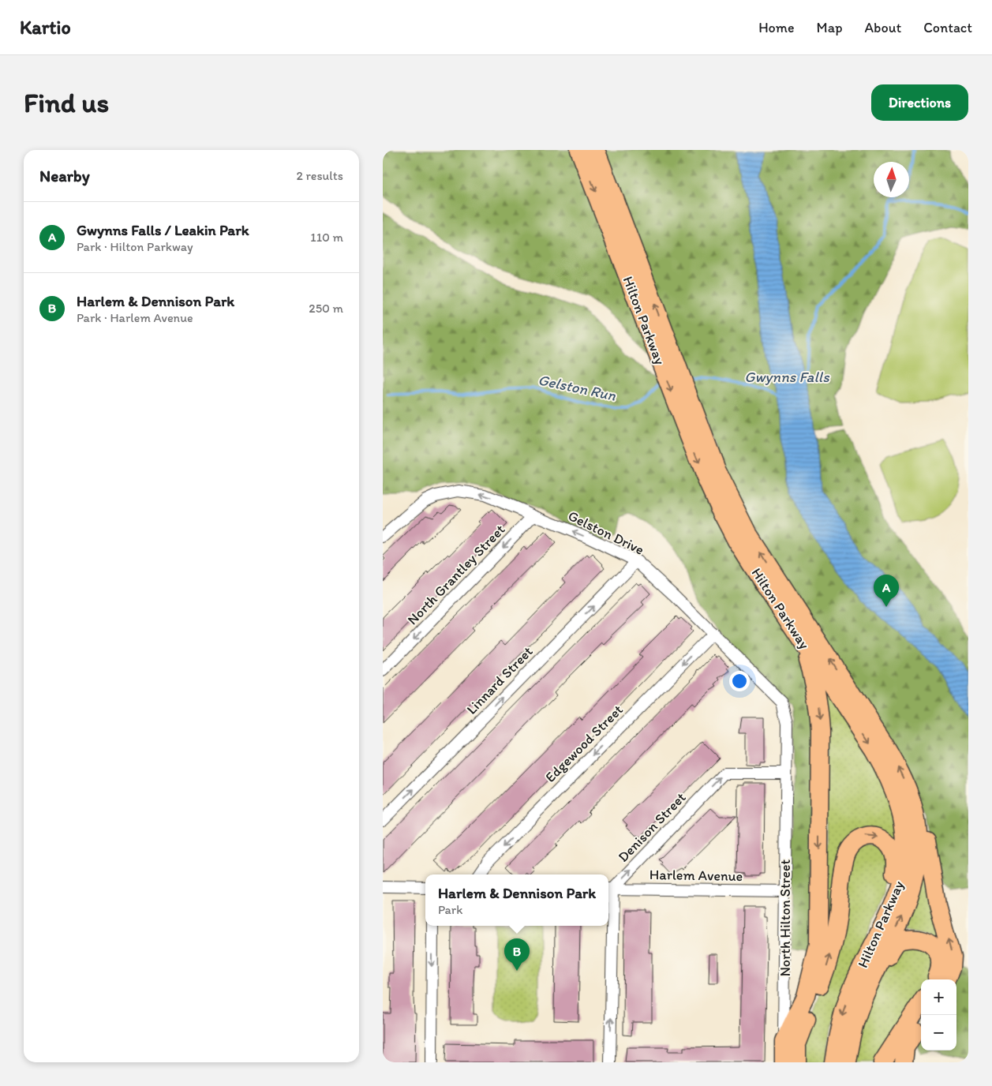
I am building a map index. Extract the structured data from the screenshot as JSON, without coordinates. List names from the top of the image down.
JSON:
{
  "streets": {
    "main road": ["Hilton Parkway", "North Hilton Street"],
    "street": [
      "Gelston Drive",
      "North Grantley Street",
      "Linnard Street",
      "Edgewood Street",
      "Denison Street",
      "Harlem Avenue"
    ]
  },
  "crossings": [
    ["Gelston Drive", "North Grantley Street"],
    ["Gelston Drive", "Linnard Street"],
    ["Gelston Drive", "Edgewood Street"],
    ["Gelston Drive", "Denison Street"],
    ["Gelston Drive", "North Hilton Street"],
    ["Denison Street", "Harlem Avenue"],
    ["Denison Street", "North Hilton Street"],
    ["Harlem Avenue", "North Hilton Street"]
  ],
  "one_way": [
    "Gelston Drive",
    "North Grantley Street",
    "Linnard Street",
    "Edgewood Street",
    "Denison Street"
  ],
  "water": ["Gwynns Falls", "Gelston Run"],
  "north": "top",
  "page": {
    "header": "Kartio",
    "nav": [
      "Home",
      "Map",
      "About",
      "Contact"
    ],
    "buttons": "Directions",
    "title": "Find us",
    "heading": ["Nearby", "2 results"],
    "list": [
      {
        "mark": "A",
        "name": "Gwynns Falls / Leakin Park",
        "note": "Park · Hilton Parkway",
        "value": "110 m"
      },
      {
        "mark": "B",
        "name": "Harlem & Dennison Park",
        "note": "Park · Harlem Avenue",
        "value": "250 m"
      }
    ],
    "pins": ["A", "B"],
    "popup": ["Harlem & Dennison Park", "Park"],
    "map_buttons": ["+", "−"]
  }
}
